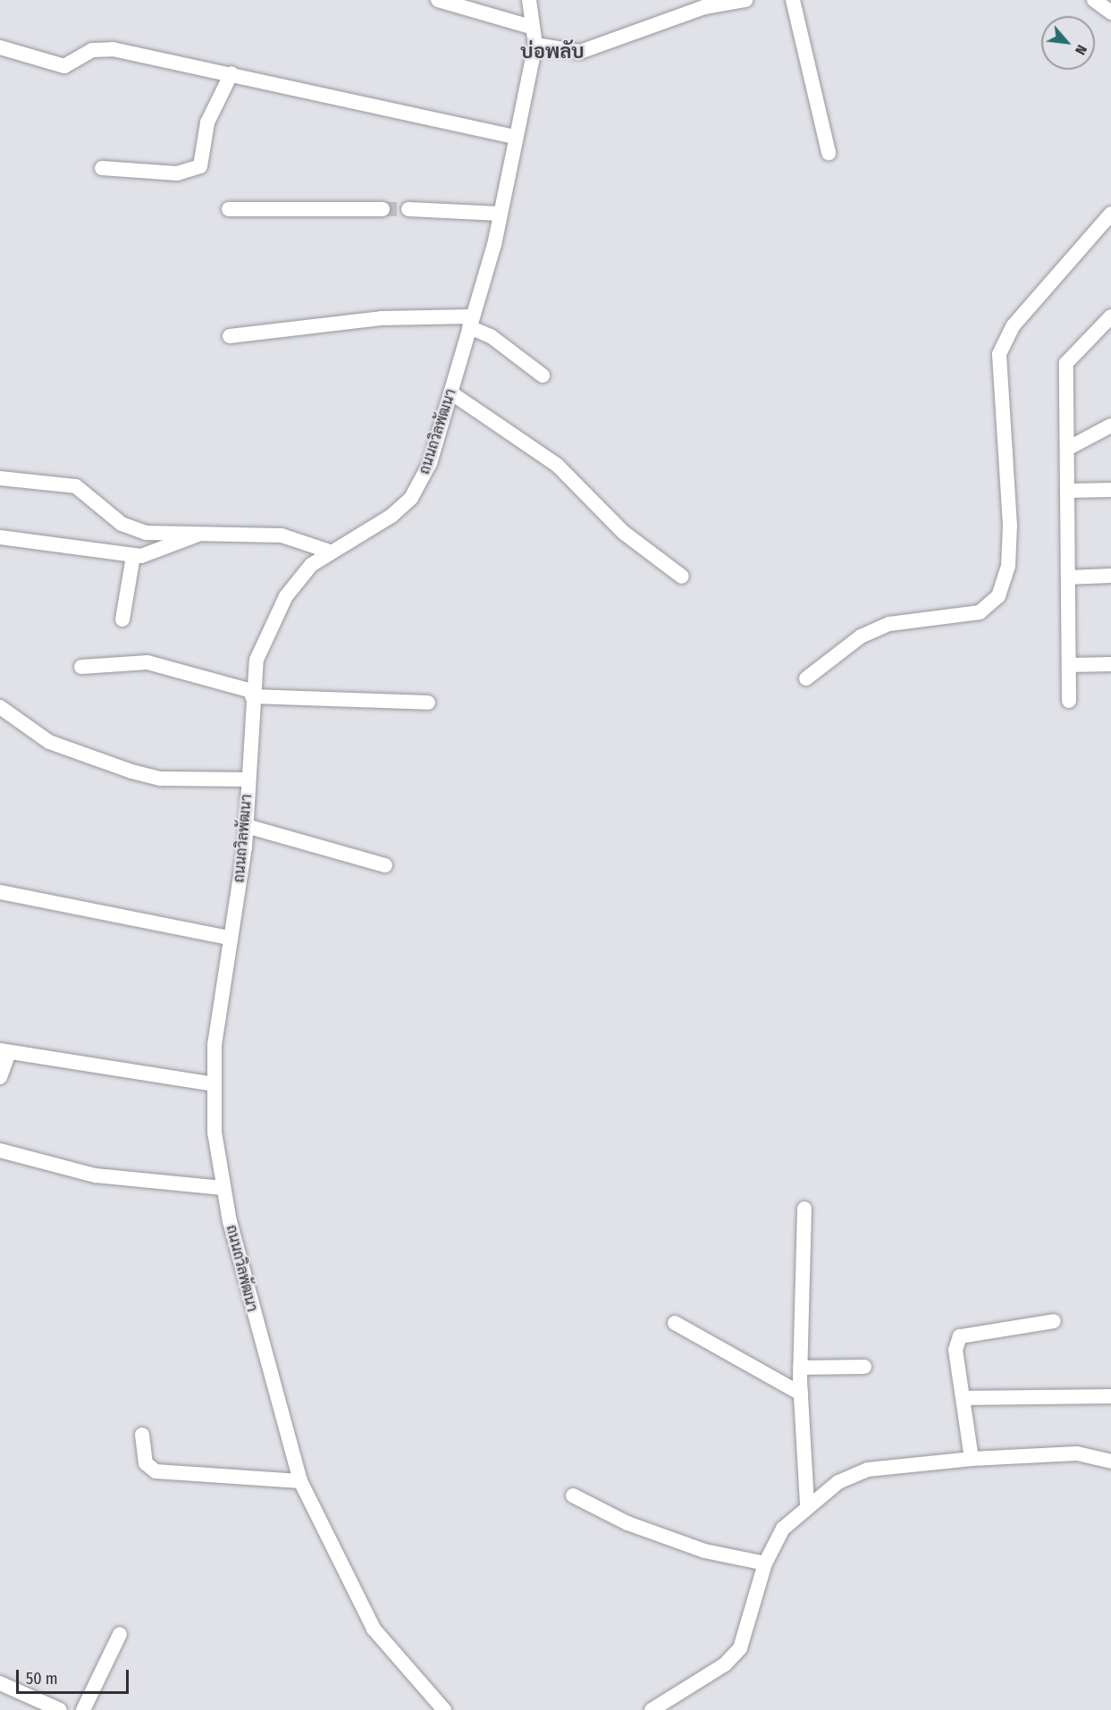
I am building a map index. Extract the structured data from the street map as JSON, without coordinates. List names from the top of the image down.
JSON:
{
  "streets": {
    "street": ["ถนนถวิลพัฒนา"]
  },
  "districts": ["บ่อพลับ"],
  "scale_bar": "50 m",
  "north": "bottom right"
}
